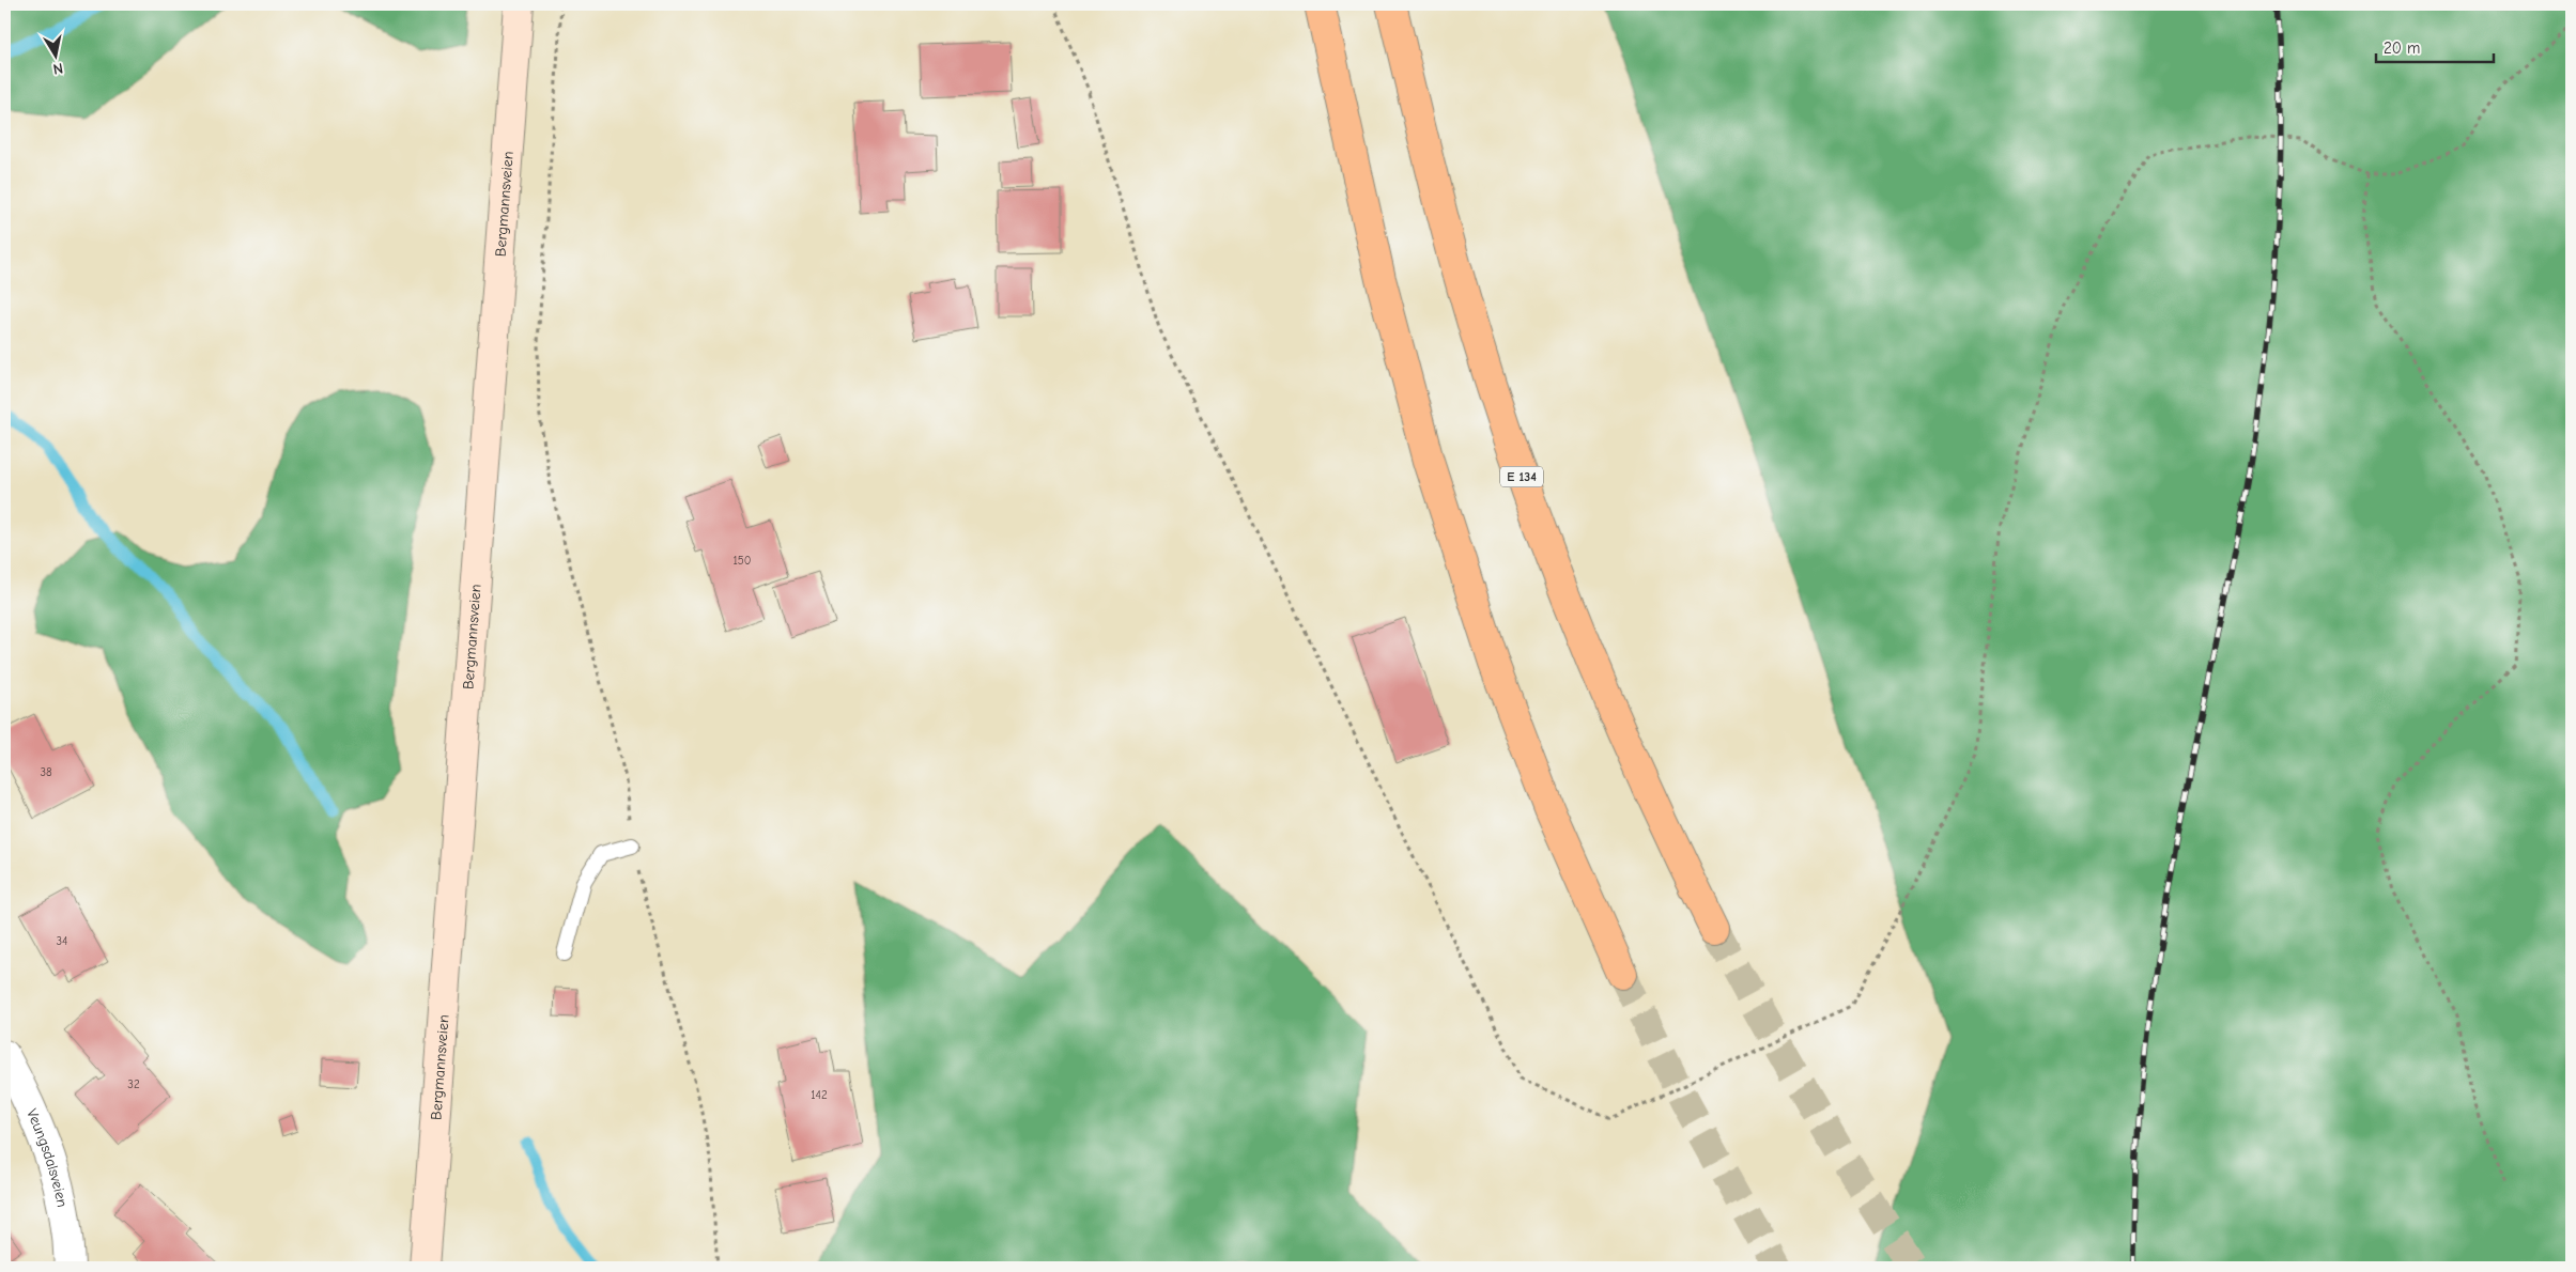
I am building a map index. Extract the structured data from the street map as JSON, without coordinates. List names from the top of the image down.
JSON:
{
  "streets": {
    "highway": ["E 134"],
    "main road": ["Bergmannsveien"],
    "street": ["Veungsdalsveien"]
  },
  "house_numbers": [
    "150",
    "38",
    "34",
    "32",
    "142"
  ],
  "scale_bar": "20 m",
  "north": "bottom"
}
